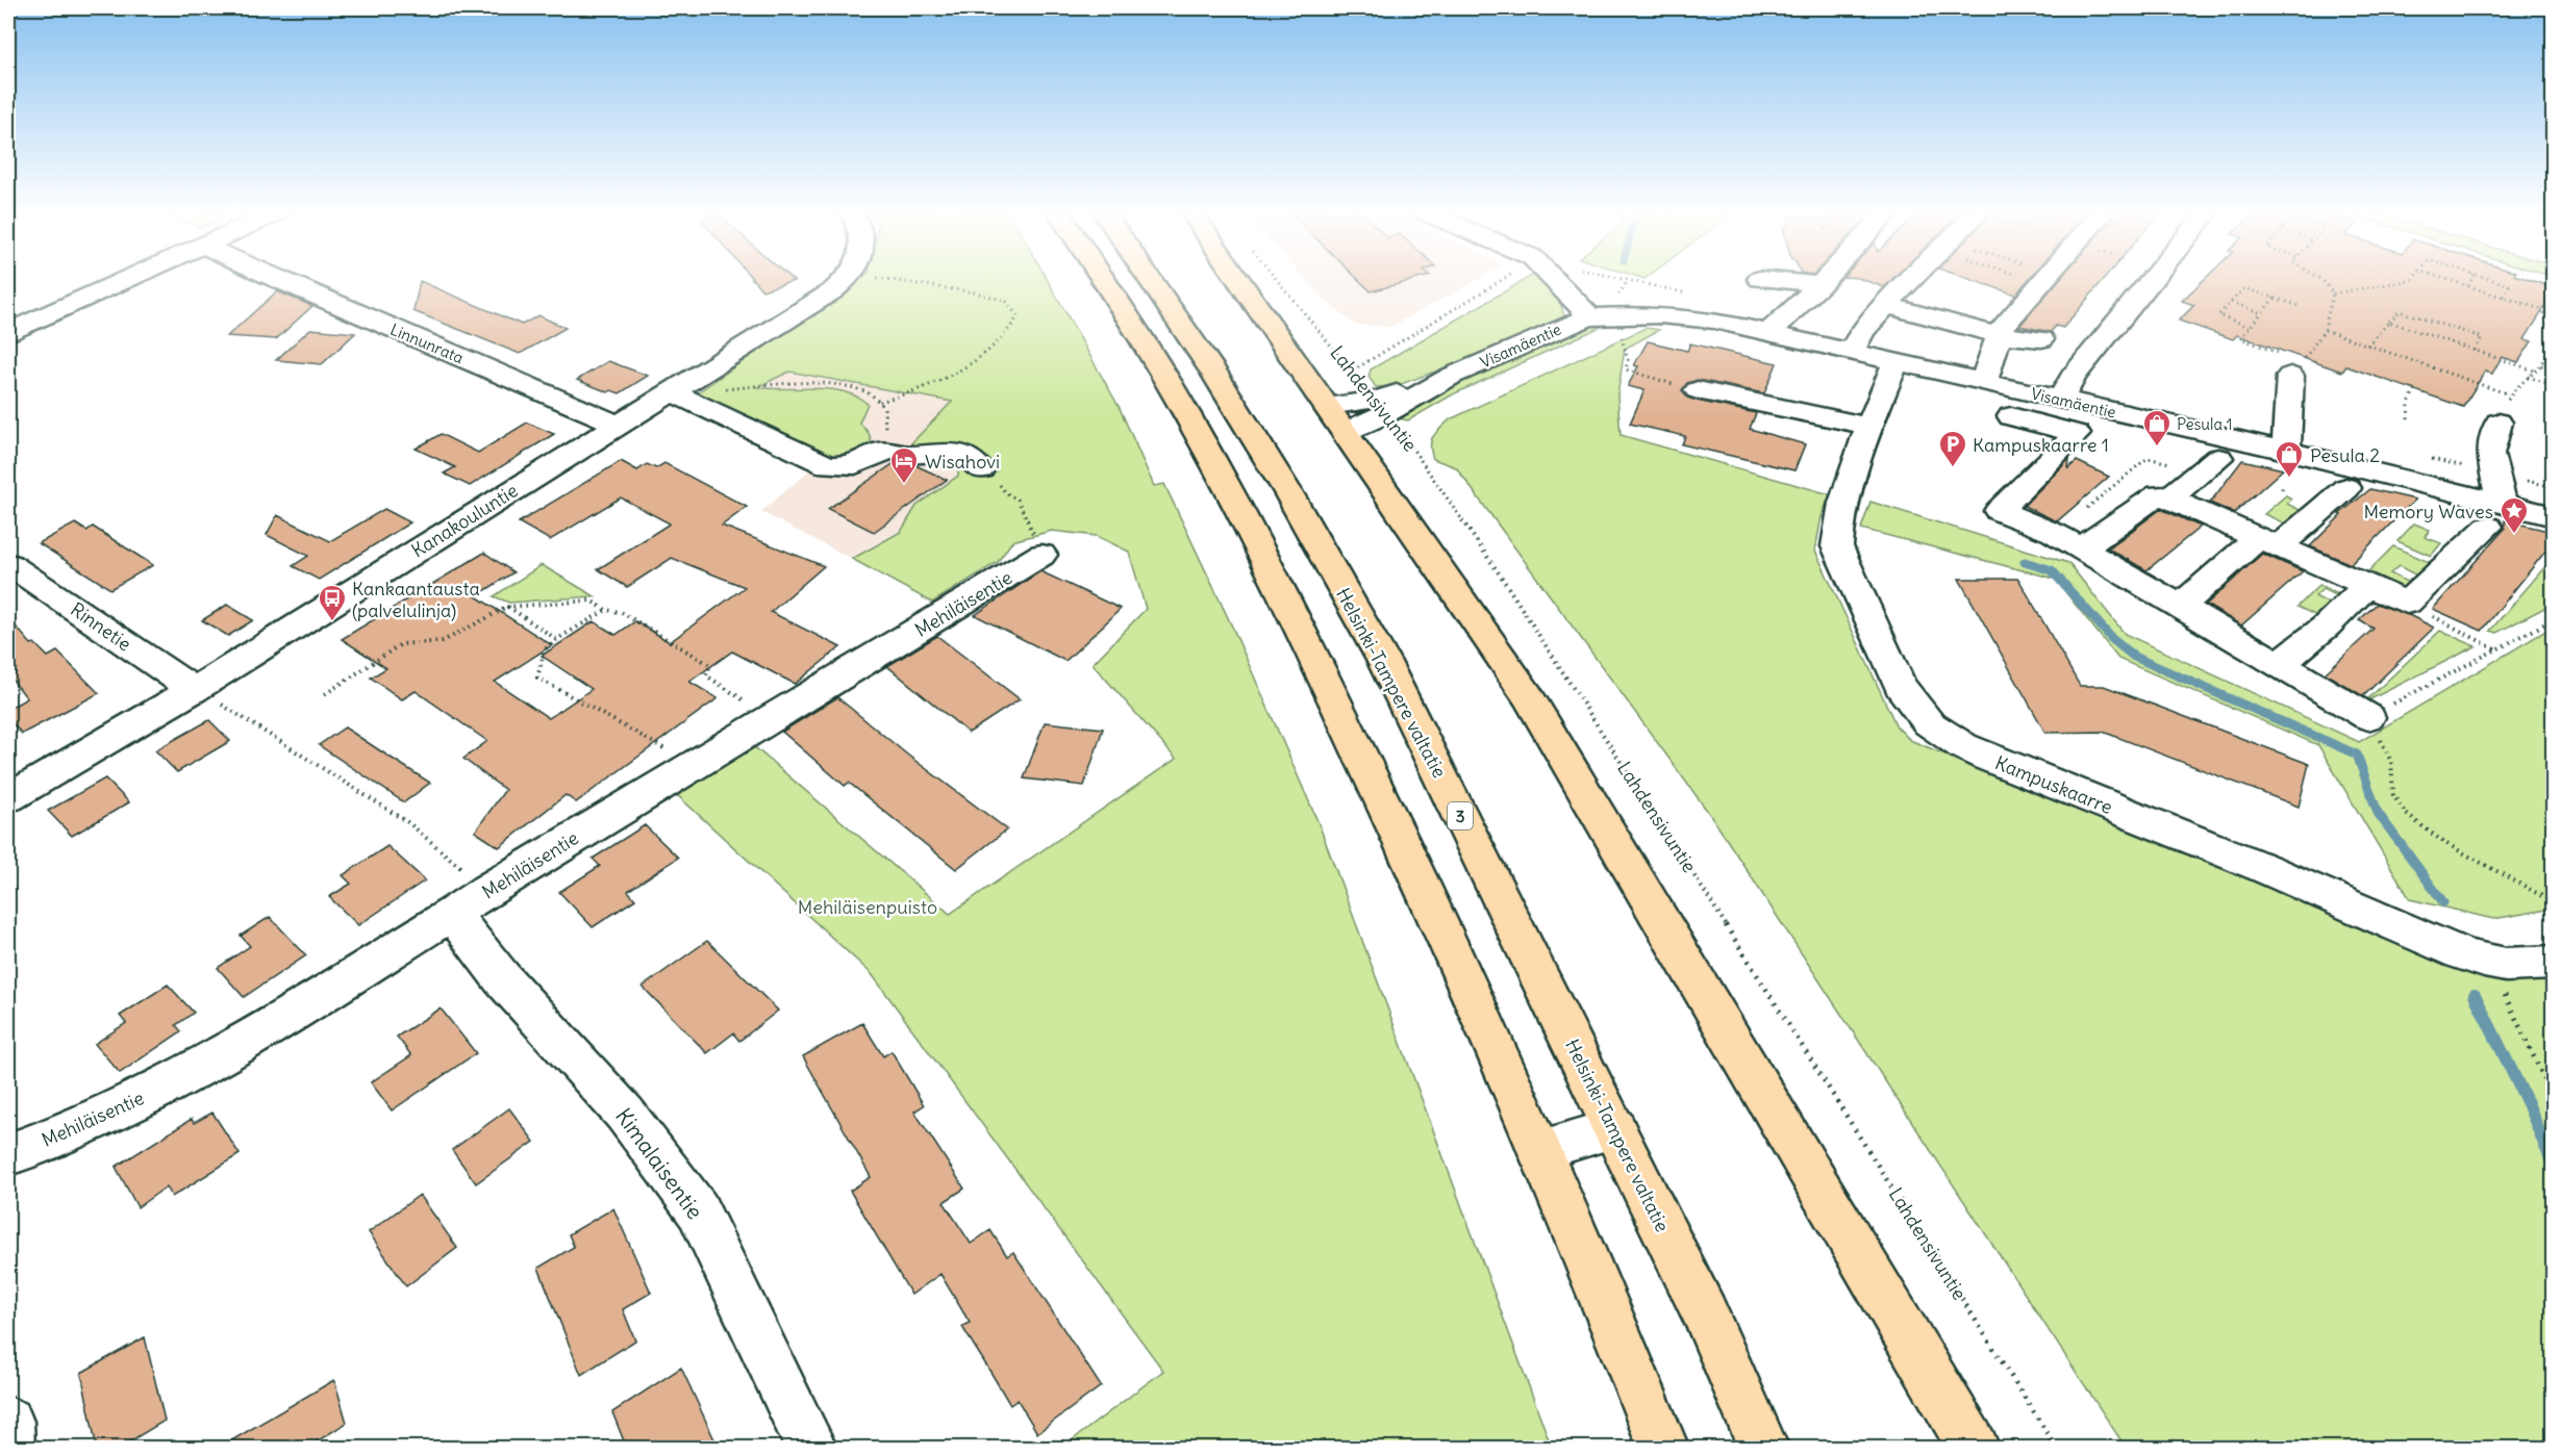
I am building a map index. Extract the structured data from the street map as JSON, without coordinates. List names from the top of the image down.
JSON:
{
  "streets": {
    "main road": ["Lahdensivuntie", "Helsinki-Tampere valtatie", "3"],
    "street": [
      "Linnunrata",
      "Visamäentie",
      "Kanakouluntie",
      "Mehiläisentie",
      "Rinnetie",
      "Kampuskaarre",
      "Kimalaisentie"
    ]
  },
  "crossings": [
    ["Linnunrata", "Kanakouluntie"],
    ["Visamäentie", "Lahdensivuntie"],
    ["Visamäentie", "Kampuskaarre"],
    ["Kanakouluntie", "Rinnetie"],
    ["Mehiläisentie", "Kimalaisentie"]
  ],
  "parks": ["Mehiläisenpuisto"],
  "places": {
    "shop": ["Pesula 1", "Pesula 2"],
    "parking": ["Kampuskaarre 1"],
    "hotel": ["Wisahovi"],
    "place": ["Memory Waves"],
    "bus stop": ["Kankaantausta (palvelulinja)"]
  }
}
